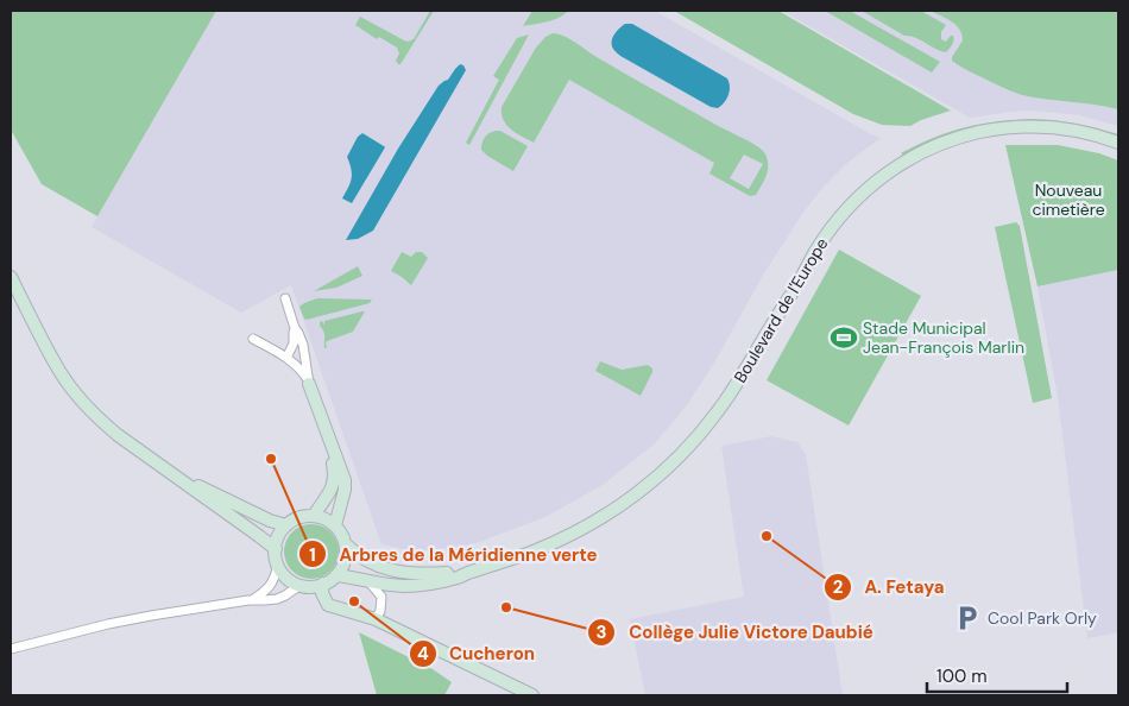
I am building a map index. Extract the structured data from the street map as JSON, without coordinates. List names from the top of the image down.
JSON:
{
  "streets": {
    "main road": ["Boulevard de l'Europe"]
  },
  "parks": ["Nouveau cimetière"],
  "places": {
    "sports": ["Stade Municipal Jean-François Marlin"],
    "other": [
      "Arbres de la Méridienne verte",
      "A. Fetaya",
      "Cucheron",
      "Collège Julie Victore Daubié"
    ],
    "parking": ["Cool Park Orly"]
  },
  "scale_bar": "100 m"
}
